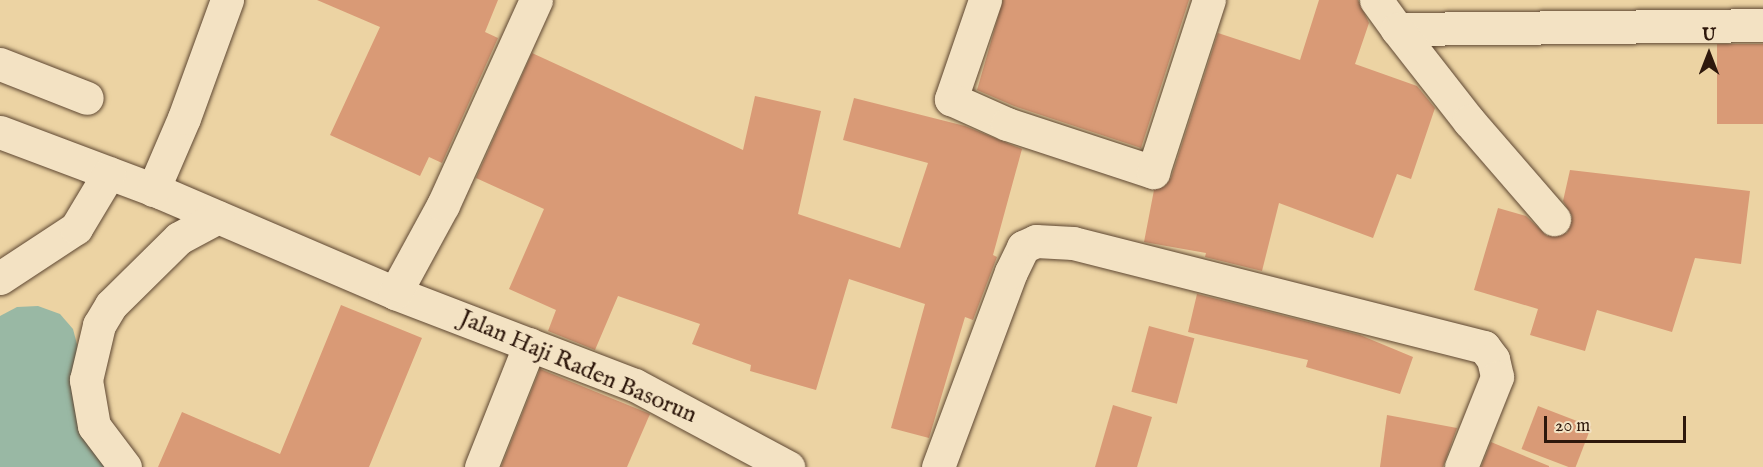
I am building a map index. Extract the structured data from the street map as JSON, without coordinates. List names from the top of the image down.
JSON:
{
  "streets": {
    "street": ["Jalan Haji Raden Basorun"]
  },
  "scale_bar": "20 m",
  "north": "top"
}
